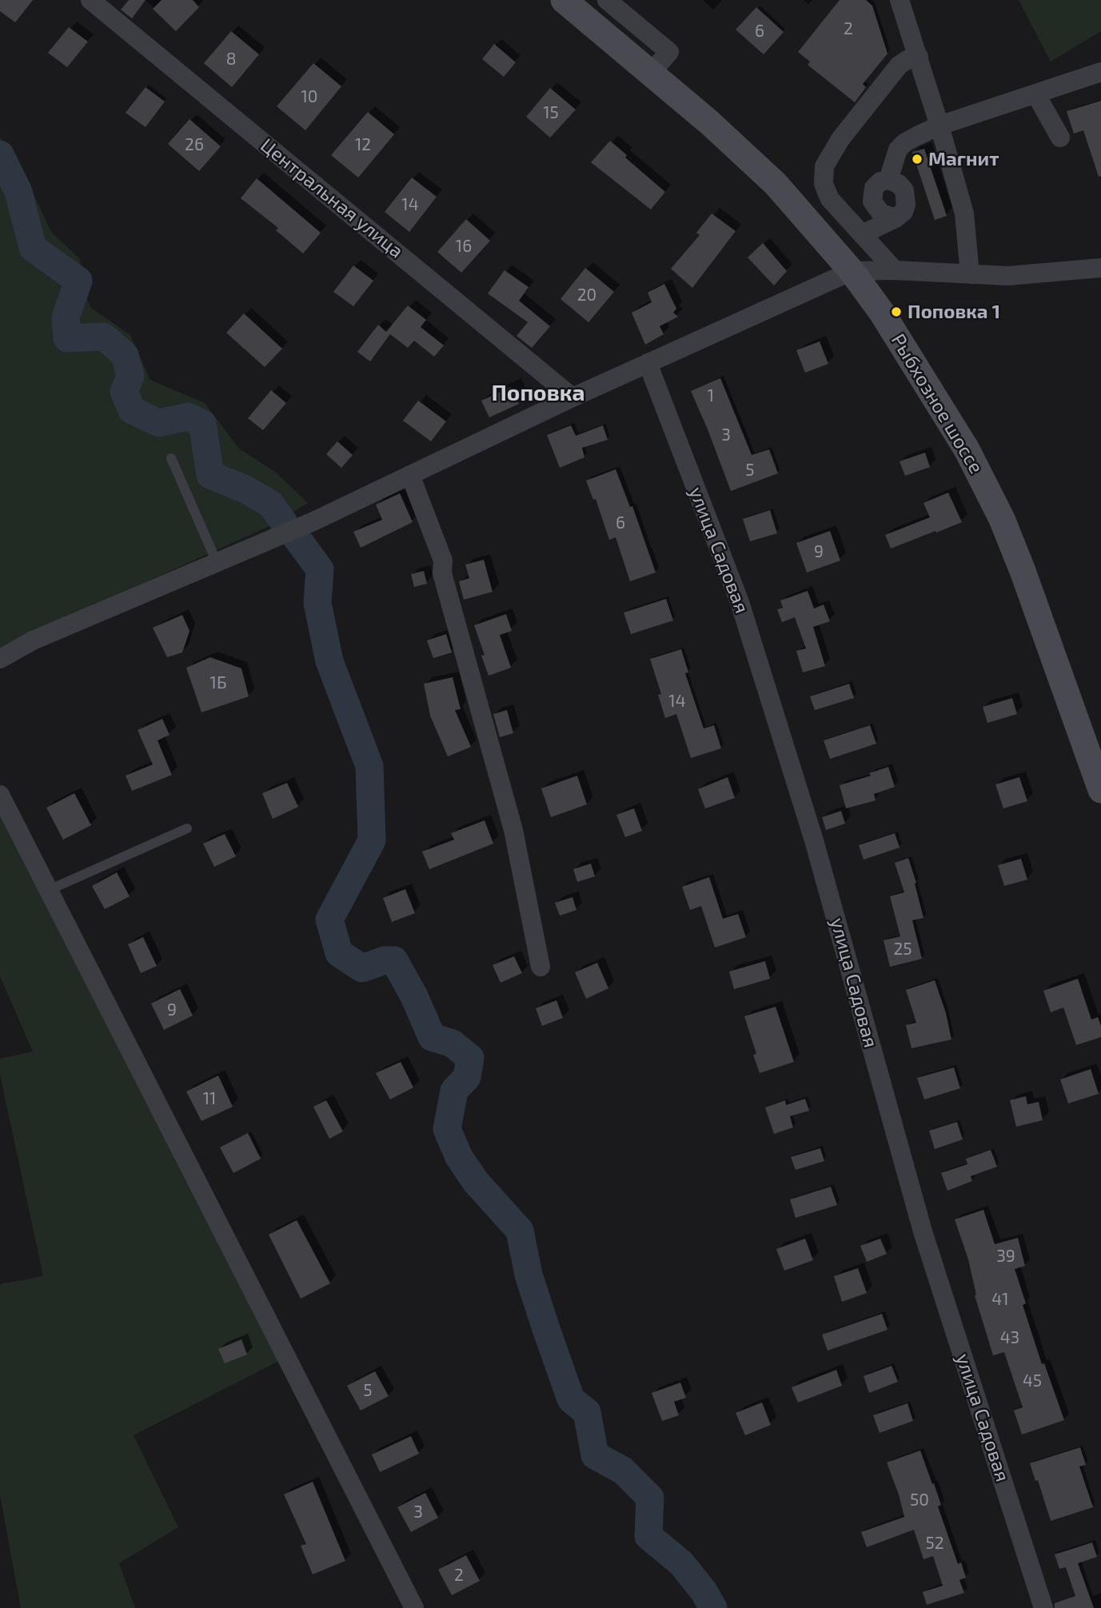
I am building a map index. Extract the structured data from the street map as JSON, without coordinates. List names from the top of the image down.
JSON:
{
  "streets": {
    "street": ["Центральная улица", "Рыбхозное шоссе", "улица Садовая"]
  },
  "districts": ["Поповка"],
  "places": ["Магнит", "Поповка 1"],
  "house_numbers": [
    "2",
    "6",
    "8",
    "10",
    "15",
    "26",
    "12",
    "14",
    "16",
    "20",
    "1",
    "3",
    "5",
    "6",
    "9",
    "1Б",
    "14",
    "25",
    "9",
    "11",
    "39",
    "41",
    "43",
    "45",
    "5",
    "50",
    "3",
    "52",
    "2"
  ]
}
